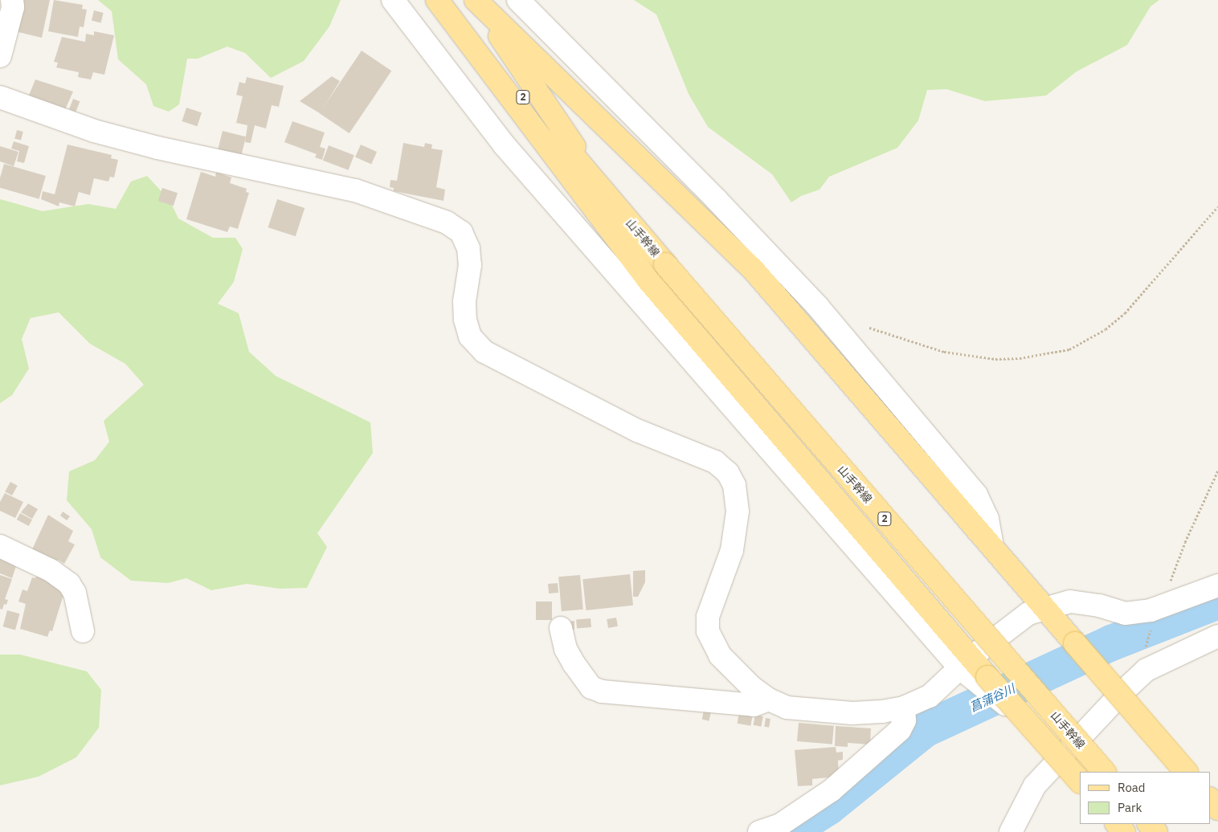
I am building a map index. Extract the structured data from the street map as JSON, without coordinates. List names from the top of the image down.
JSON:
{
  "streets": {
    "main road": ["2", "山手幹線"]
  },
  "water": ["菖蒲谷川"],
  "legend": ["Road", "Park"]
}
